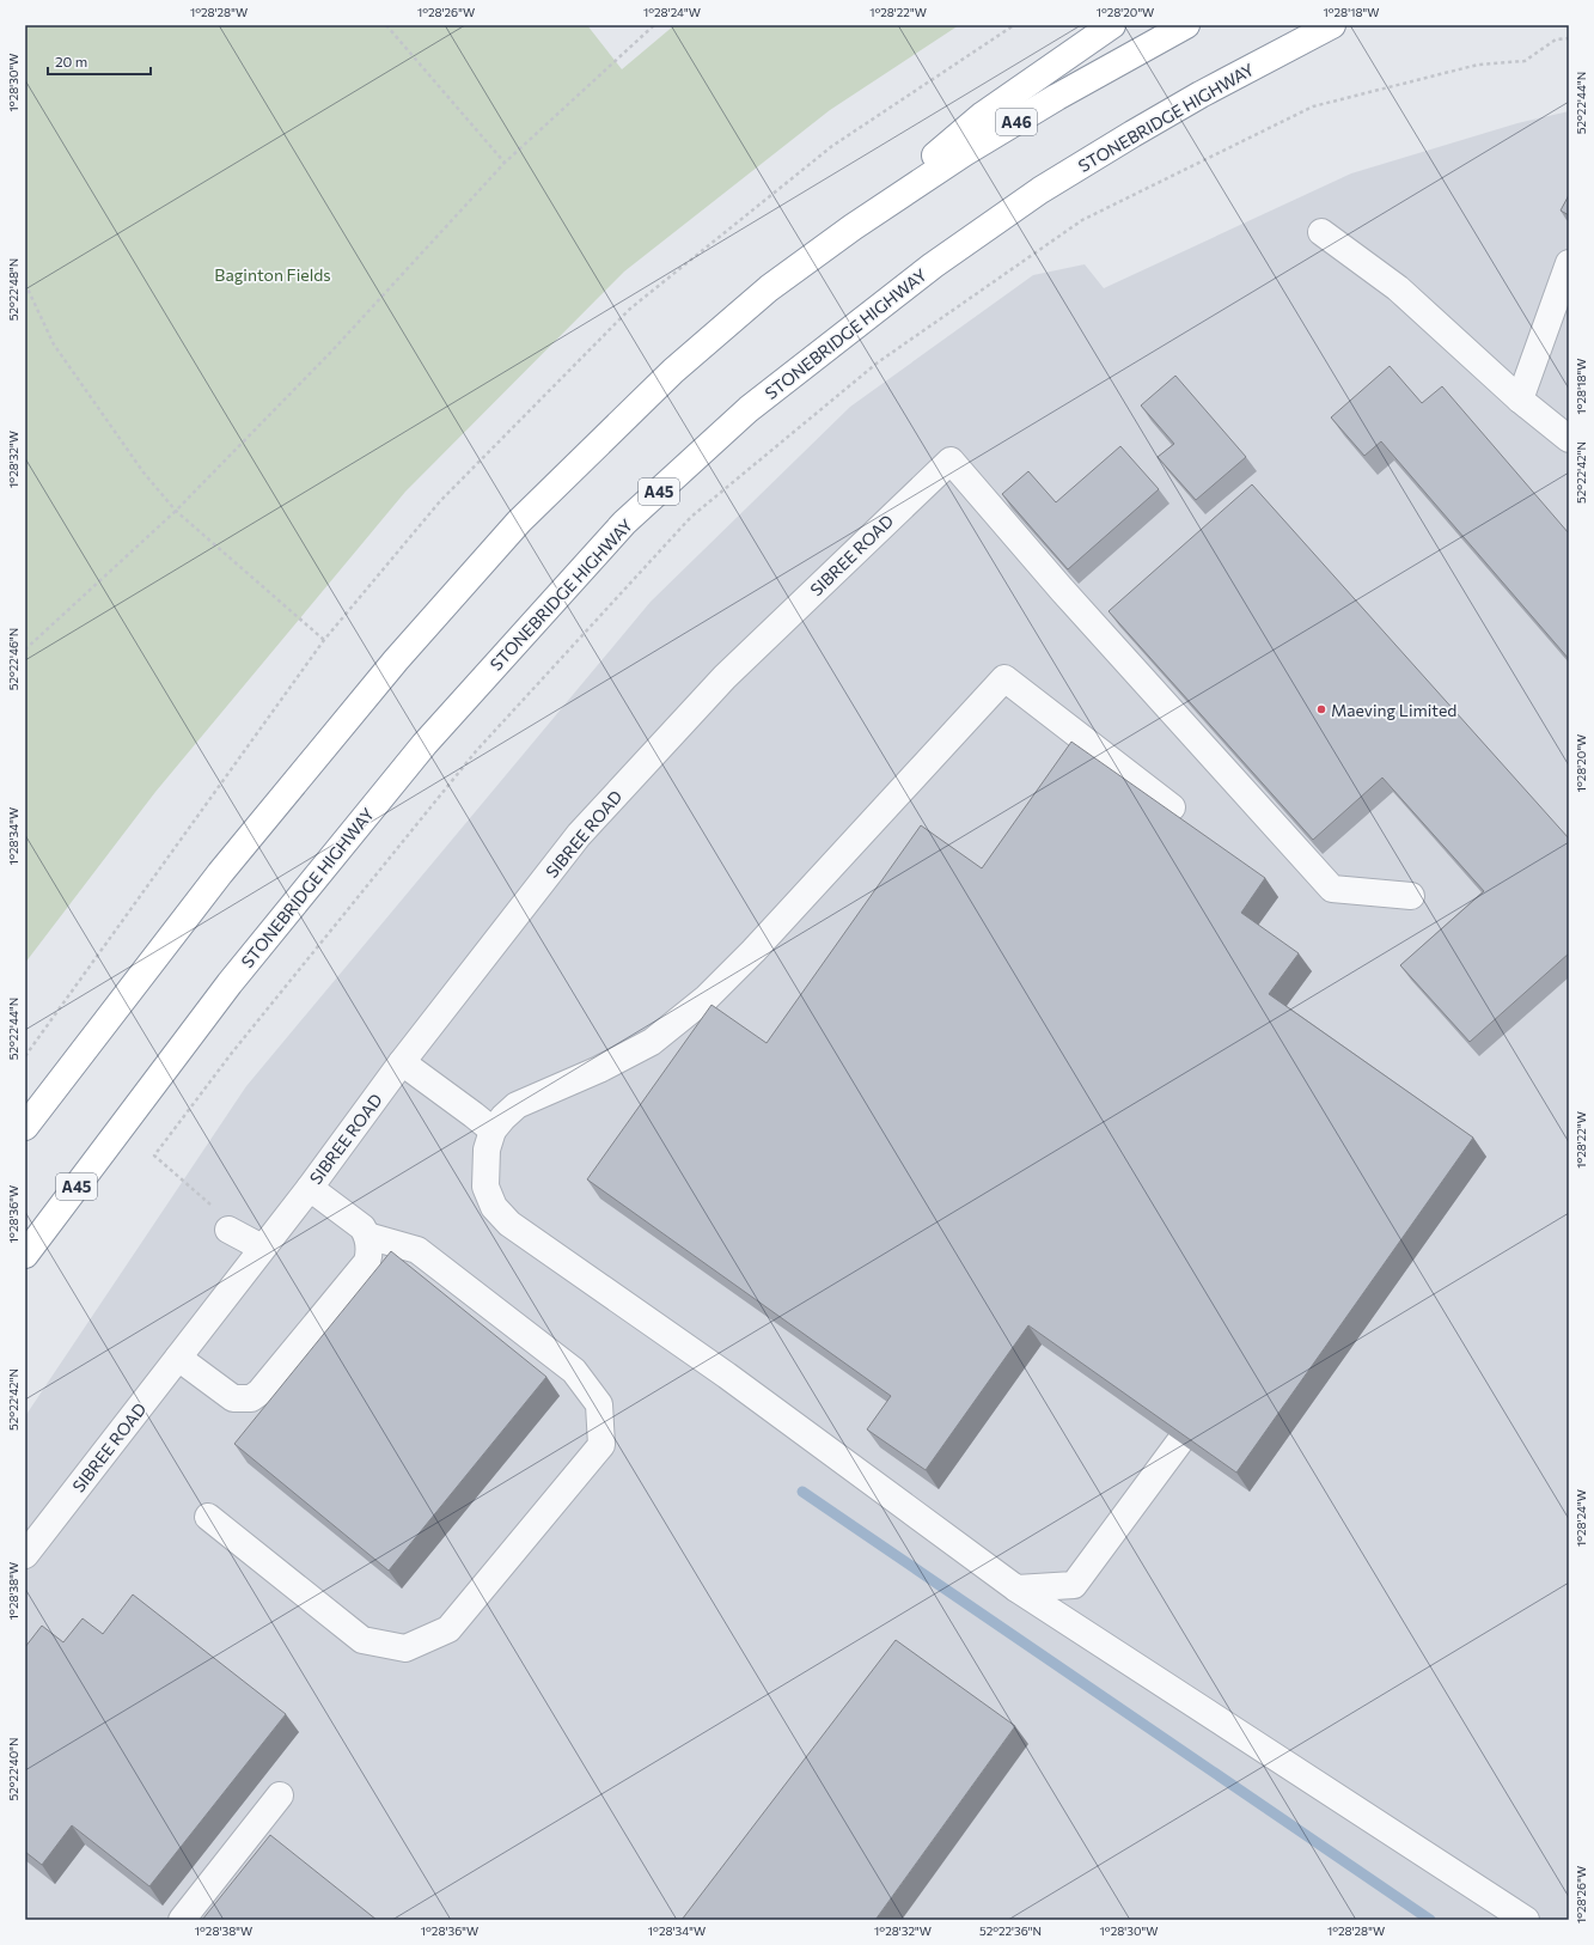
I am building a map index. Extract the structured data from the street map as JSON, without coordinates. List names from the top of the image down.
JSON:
{
  "streets": {
    "highway": ["STONEBRIDGE HIGHWAY", "A46", "A45"],
    "lane": ["SIBREE ROAD"]
  },
  "parks": ["Baginton Fields"],
  "places": ["Maeving Limited"],
  "scale_bar": "20 m",
  "coordinates": [
    "1°28'28\"W",
    "1°28'26\"W",
    "1°28'24\"W",
    "1°28'22\"W",
    "1°28'20\"W",
    "1°28'18\"W",
    "1°28'30\"W",
    "52°22'44\"N",
    "52°22'48\"N",
    "1°28'32\"W",
    "52°22'42\"N",
    "52°22'46\"N",
    "1°28'34\"W",
    "1°28'36\"W",
    "1°28'38\"W",
    "52°22'40\"N",
    "52°22'36\"N"
  ]
}
